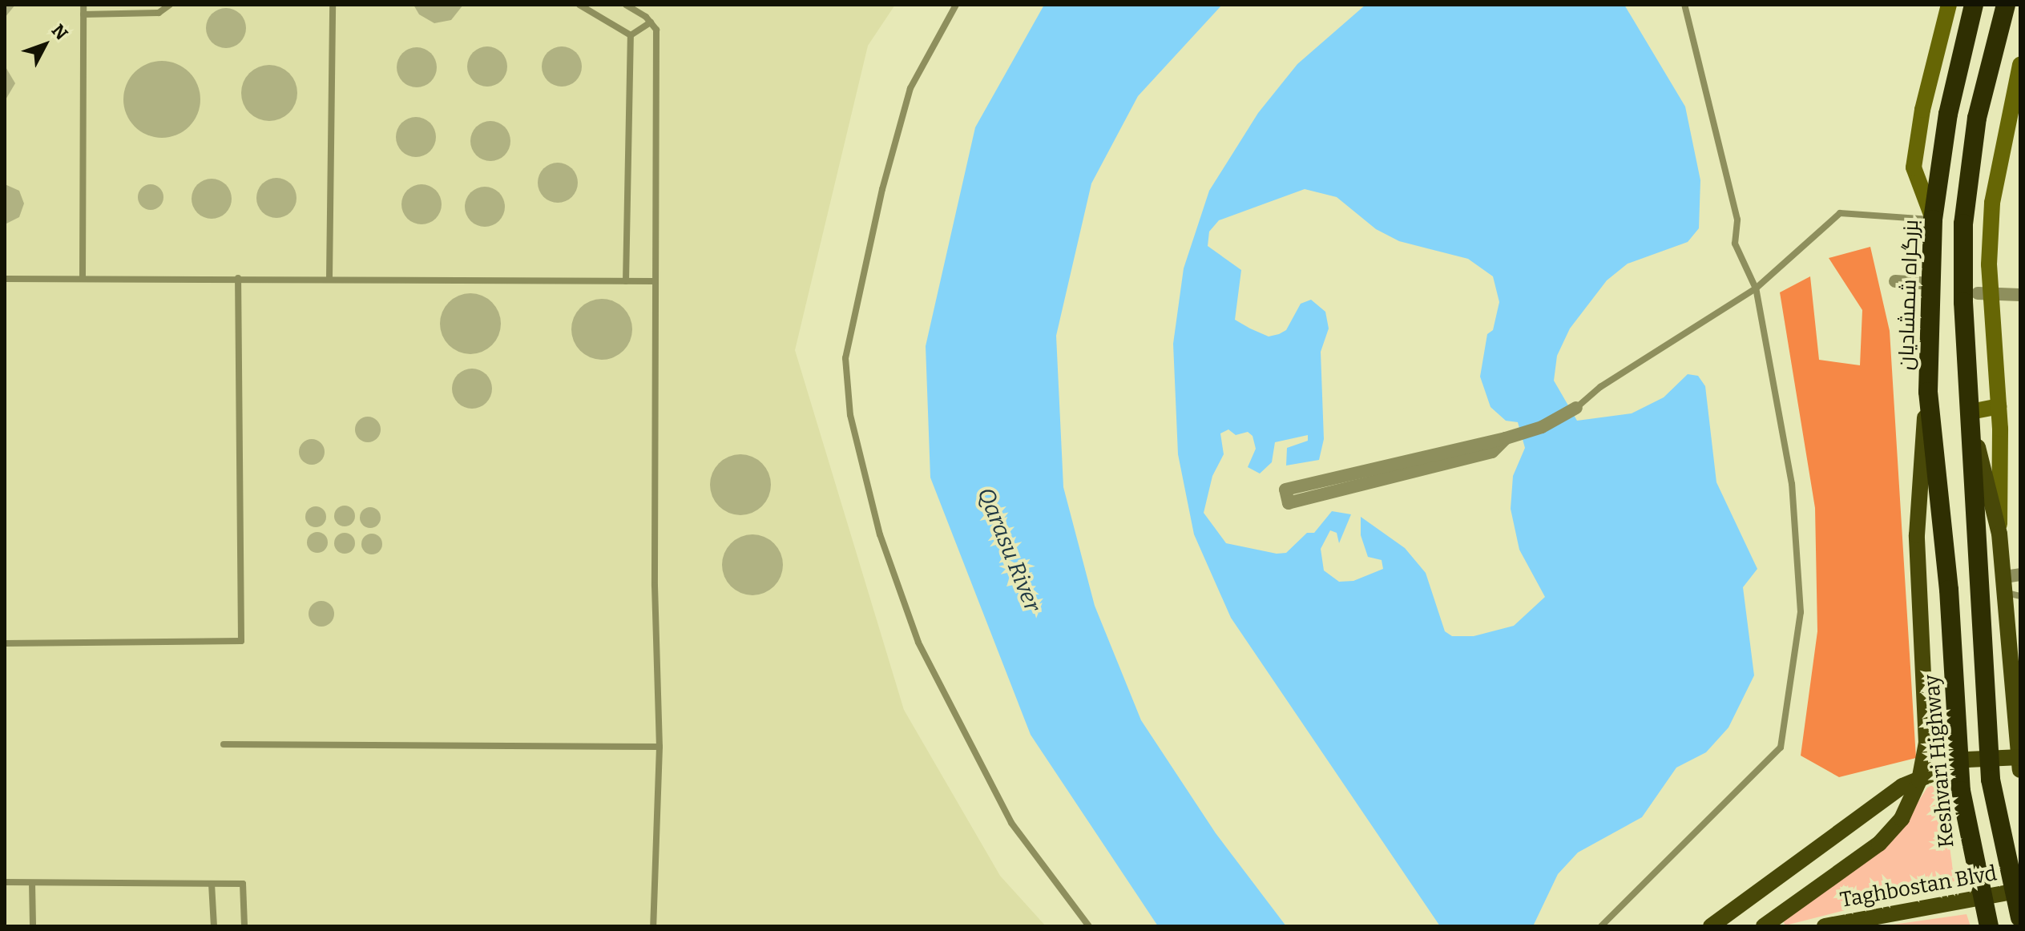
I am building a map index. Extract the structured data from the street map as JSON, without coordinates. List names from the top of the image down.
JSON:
{
  "streets": {
    "highway": ["بزرگراه شمشادیان", "Keshvari Highway"],
    "main road": ["Taghbostan Blvd"]
  },
  "crossings": [
    ["بزرگراه شمشادیان", "Keshvari Highway"]
  ],
  "water": ["Qarasu River"],
  "north": "top right"
}
